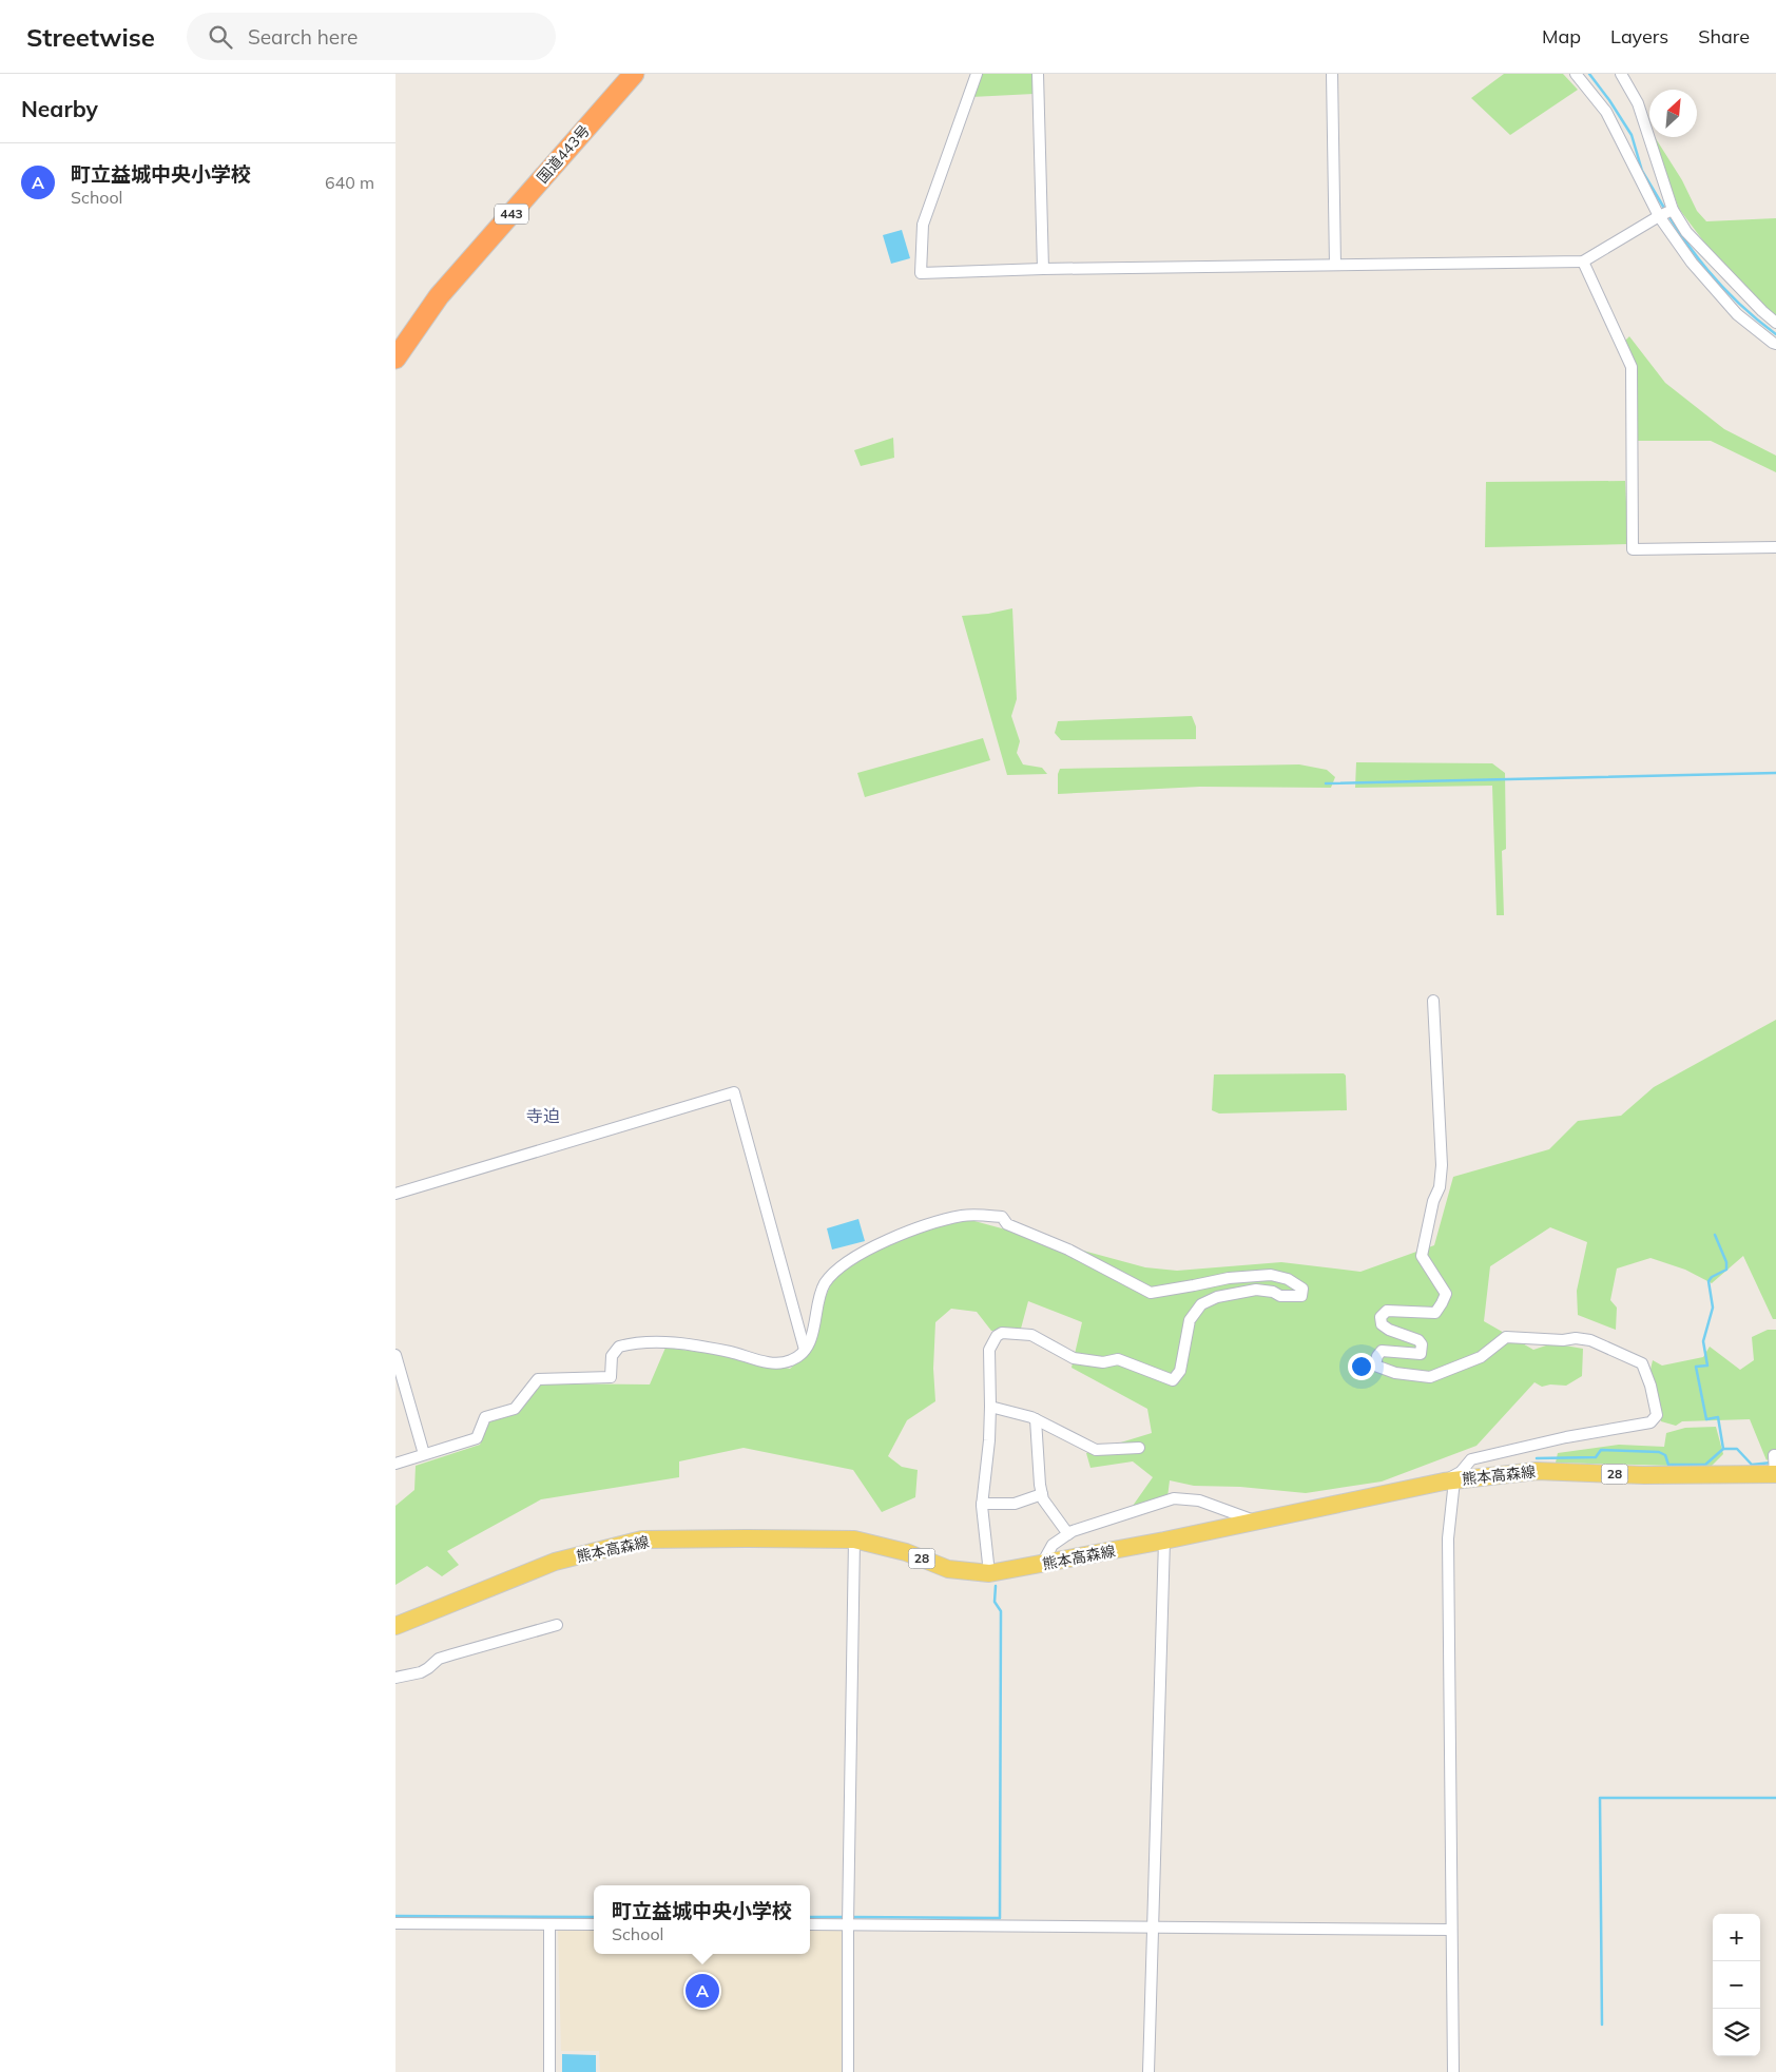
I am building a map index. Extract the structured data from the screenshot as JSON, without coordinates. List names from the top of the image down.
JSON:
{
  "streets": {
    "highway": ["国道443号", "443"],
    "main road": ["28", "熊本高森線"]
  },
  "districts": ["寺迫"],
  "north": "top right",
  "page": {
    "header": "Streetwise",
    "search": "Search here",
    "nav": ["Map", "Layers", "Share"],
    "heading": "Nearby",
    "list": [
      {
        "mark": "A",
        "name": "町立益城中央小学校",
        "note": "School",
        "value": "640 m"
      }
    ],
    "popup": ["町立益城中央小学校", "School"],
    "map_buttons": ["+", "−"],
    "pins": "A"
  }
}
